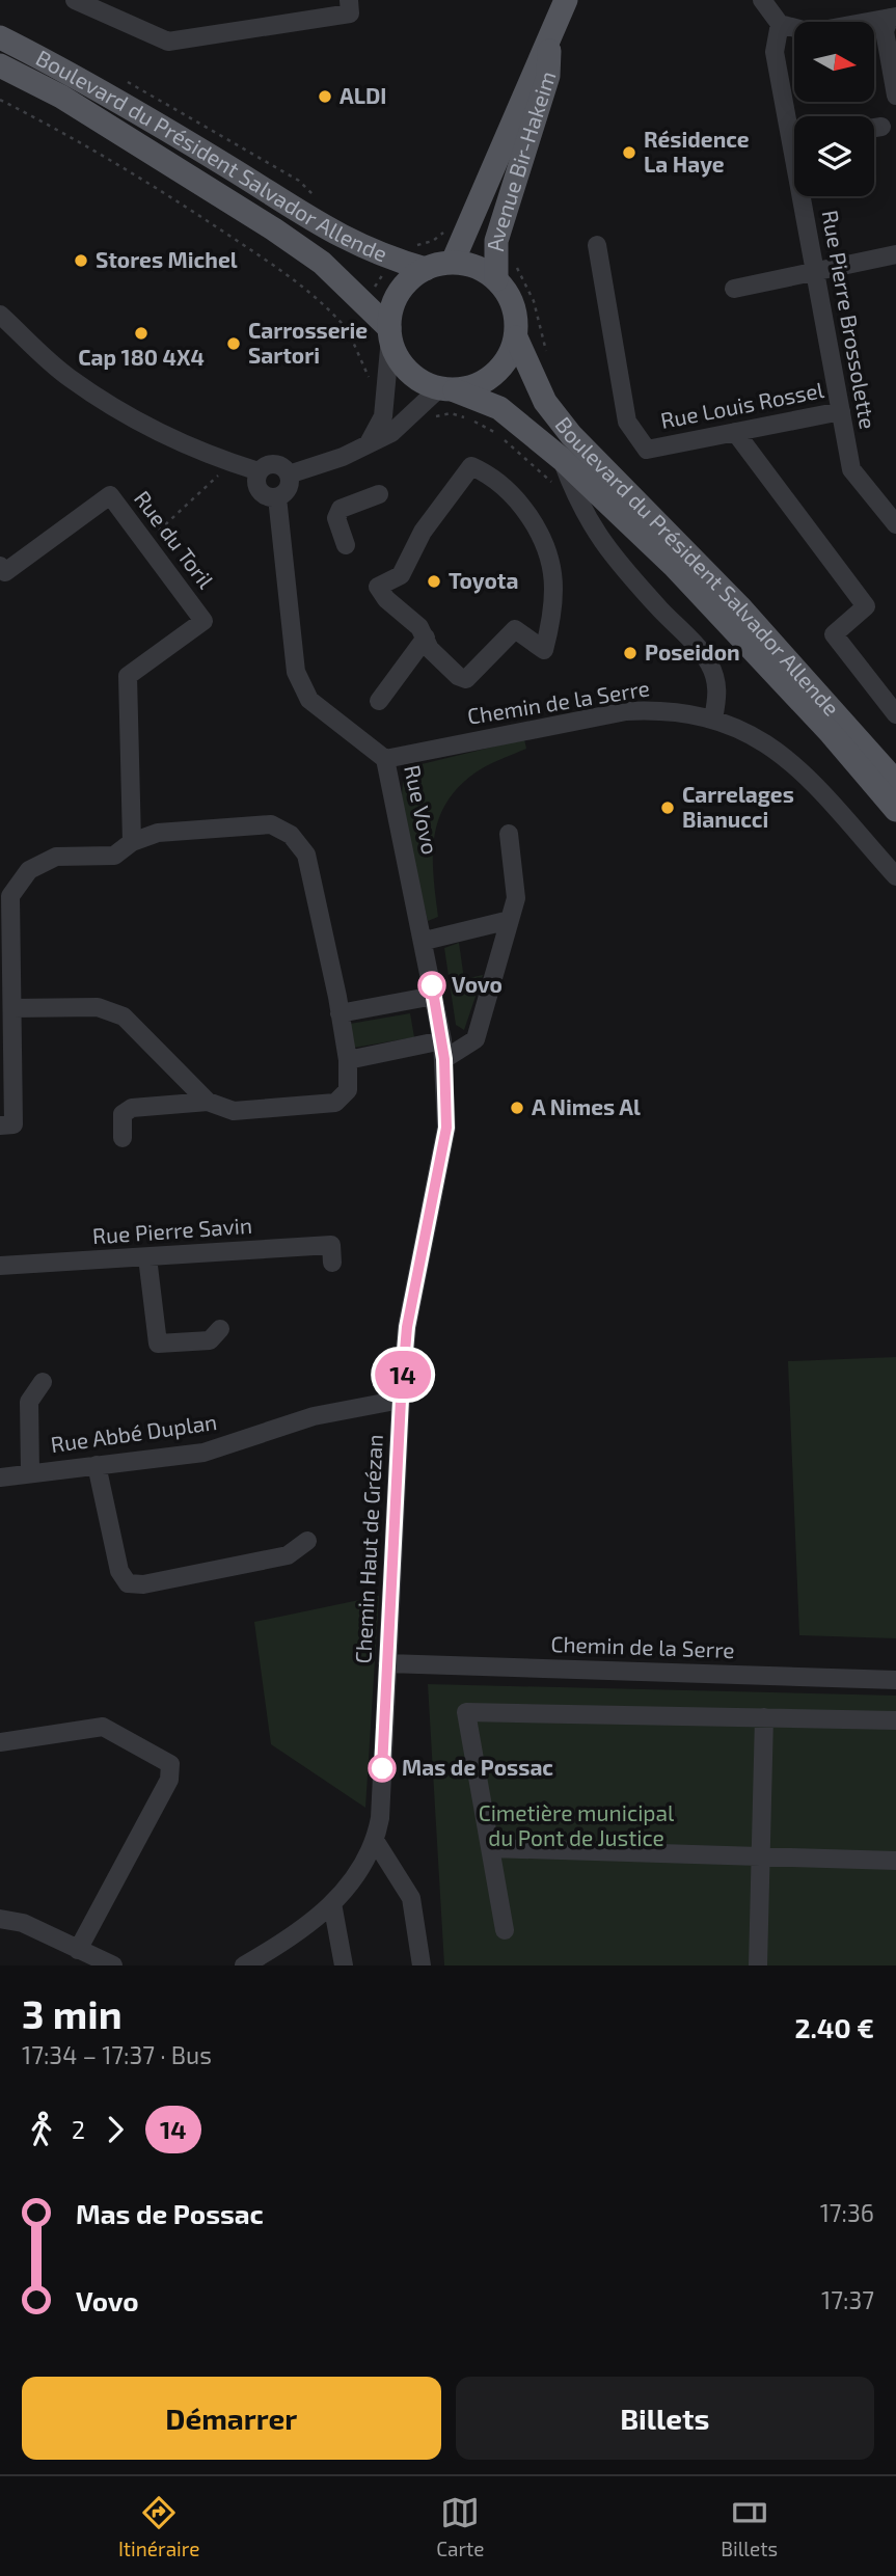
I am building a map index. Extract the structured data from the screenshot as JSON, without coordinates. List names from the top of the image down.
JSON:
{
  "streets": {
    "main road": ["Boulevard du Président Salvador Allende", "Avenue Bir-Hakeim"],
    "street": [
      "Rue Pierre Brossolette",
      "Rue Louis Rossel",
      "Rue du Toril",
      "Chemin de la Serre",
      "Rue Vovo",
      "Rue Pierre Savin",
      "Rue Abbé Duplan",
      "Chemin Haut de Grézan"
    ]
  },
  "crossings": [
    ["Boulevard du Président Salvador Allende", "Avenue Bir-Hakeim"],
    ["Rue Pierre Brossolette", "Rue Louis Rossel"],
    ["Chemin de la Serre", "Rue Vovo"],
    ["Chemin de la Serre", "Chemin Haut de Grézan"],
    ["Rue Vovo", "Chemin Haut de Grézan"],
    ["Rue Abbé Duplan", "Chemin Haut de Grézan"]
  ],
  "parks": ["Cimetière municipal du Pont de Justice"],
  "places": [
    "ALDI",
    "Résidence La Haye",
    "Stores Michel",
    "Cap 180 4X4",
    "Carrosserie Sartori",
    "Toyota",
    "Poseidon",
    "Carrelages Bianucci",
    "Vovo",
    "A Nimes Al",
    "Mas de Possac"
  ],
  "lines": ["bus line 14"],
  "north": "right",
  "page": {
    "on_map": "14",
    "heading": ["3 min", "17:34 – 17:37 · Bus", "2.40 €"],
    "legs": ["2", "14"],
    "list": [
      {
        "name": "Mas de Possac",
        "value": "17:36"
      },
      {
        "name": "Vovo",
        "value": "17:37"
      }
    ],
    "buttons": ["Démarrer", "Billets"],
    "tabs": ["Itinéraire", "Carte", "Billets"]
  }
}
